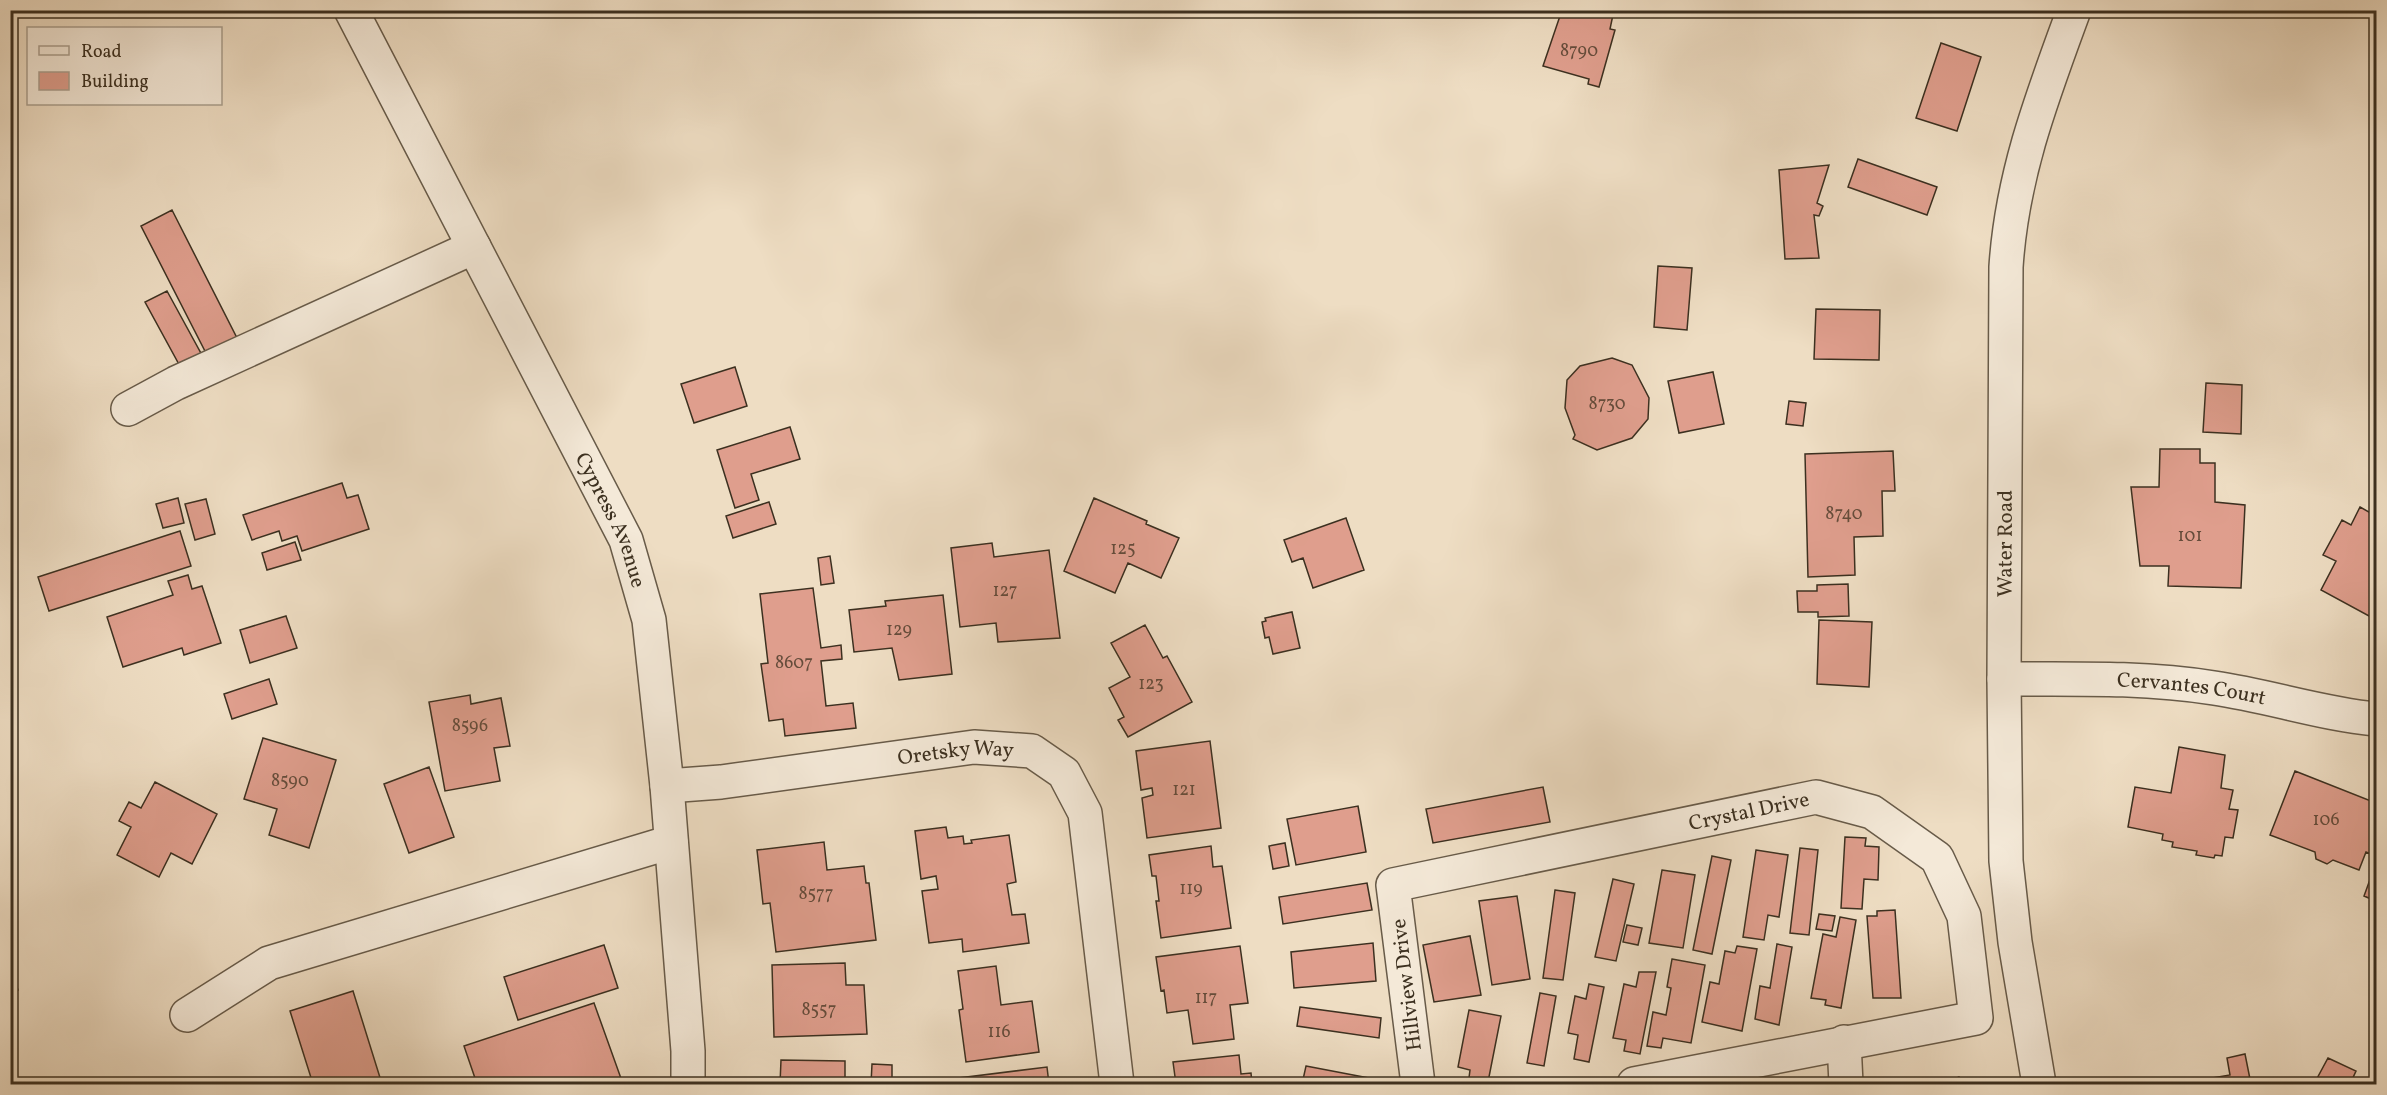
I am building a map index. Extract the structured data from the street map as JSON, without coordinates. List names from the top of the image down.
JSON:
{
  "streets": {
    "street": [
      "Cypress Avenue",
      "Water Road",
      "Cervantes Court",
      "Oretsky Way",
      "Crystal Drive",
      "Hillview Drive"
    ]
  },
  "crossings": [
    ["Cypress Avenue", "Oretsky Way"],
    ["Water Road", "Cervantes Court"],
    ["Crystal Drive", "Hillview Drive"]
  ],
  "house_numbers": [
    "8790",
    "8730",
    "8740",
    "101",
    "125",
    "127",
    "129",
    "8607",
    "123",
    "8596",
    "8590",
    "121",
    "106",
    "119",
    "8577",
    "117",
    "8557",
    "116"
  ],
  "legend": ["Road", "Building"]
}
